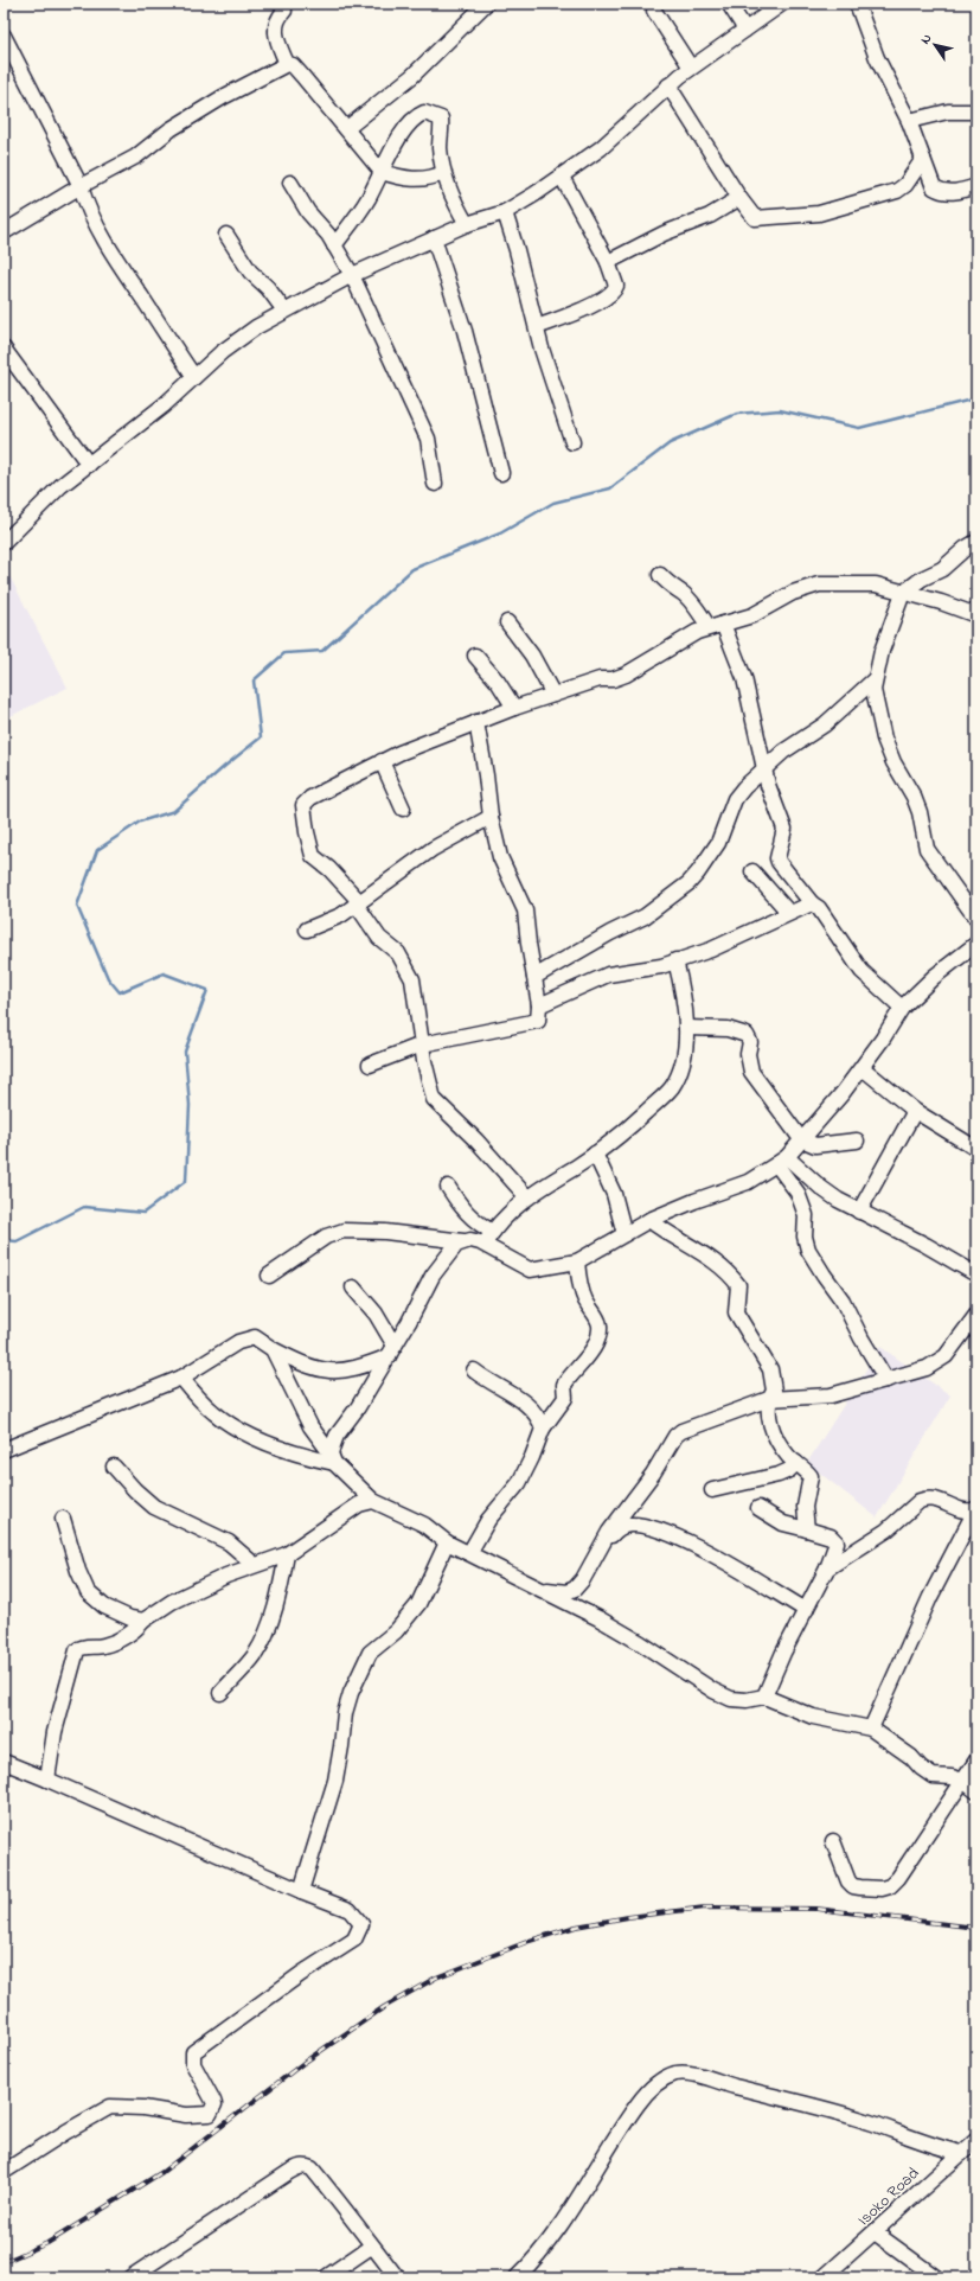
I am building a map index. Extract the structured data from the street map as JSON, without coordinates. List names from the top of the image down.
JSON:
{
  "streets": {
    "street": ["Isoko Road"]
  },
  "north": "top left"
}
